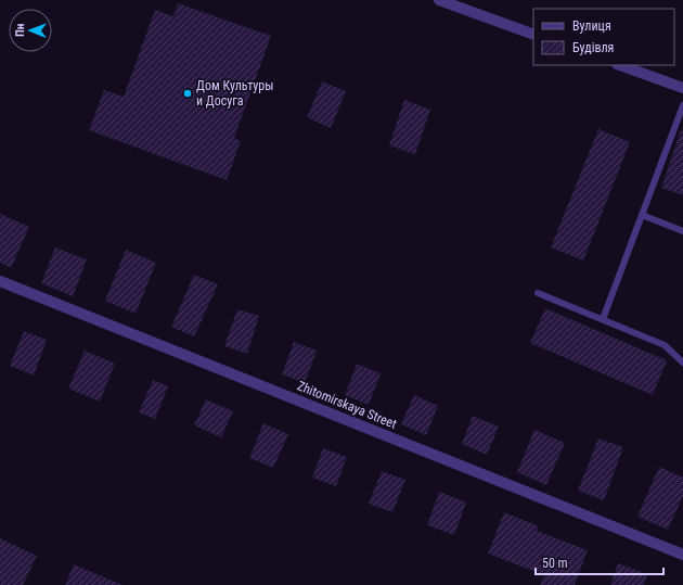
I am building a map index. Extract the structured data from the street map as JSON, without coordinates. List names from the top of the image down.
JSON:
{
  "streets": {
    "street": ["Zhitomirskaya Street"]
  },
  "places": ["Дом Культуры и Досуга"],
  "legend": ["Вулиця", "Будівля"],
  "scale_bar": "50 m",
  "north": "left"
}
